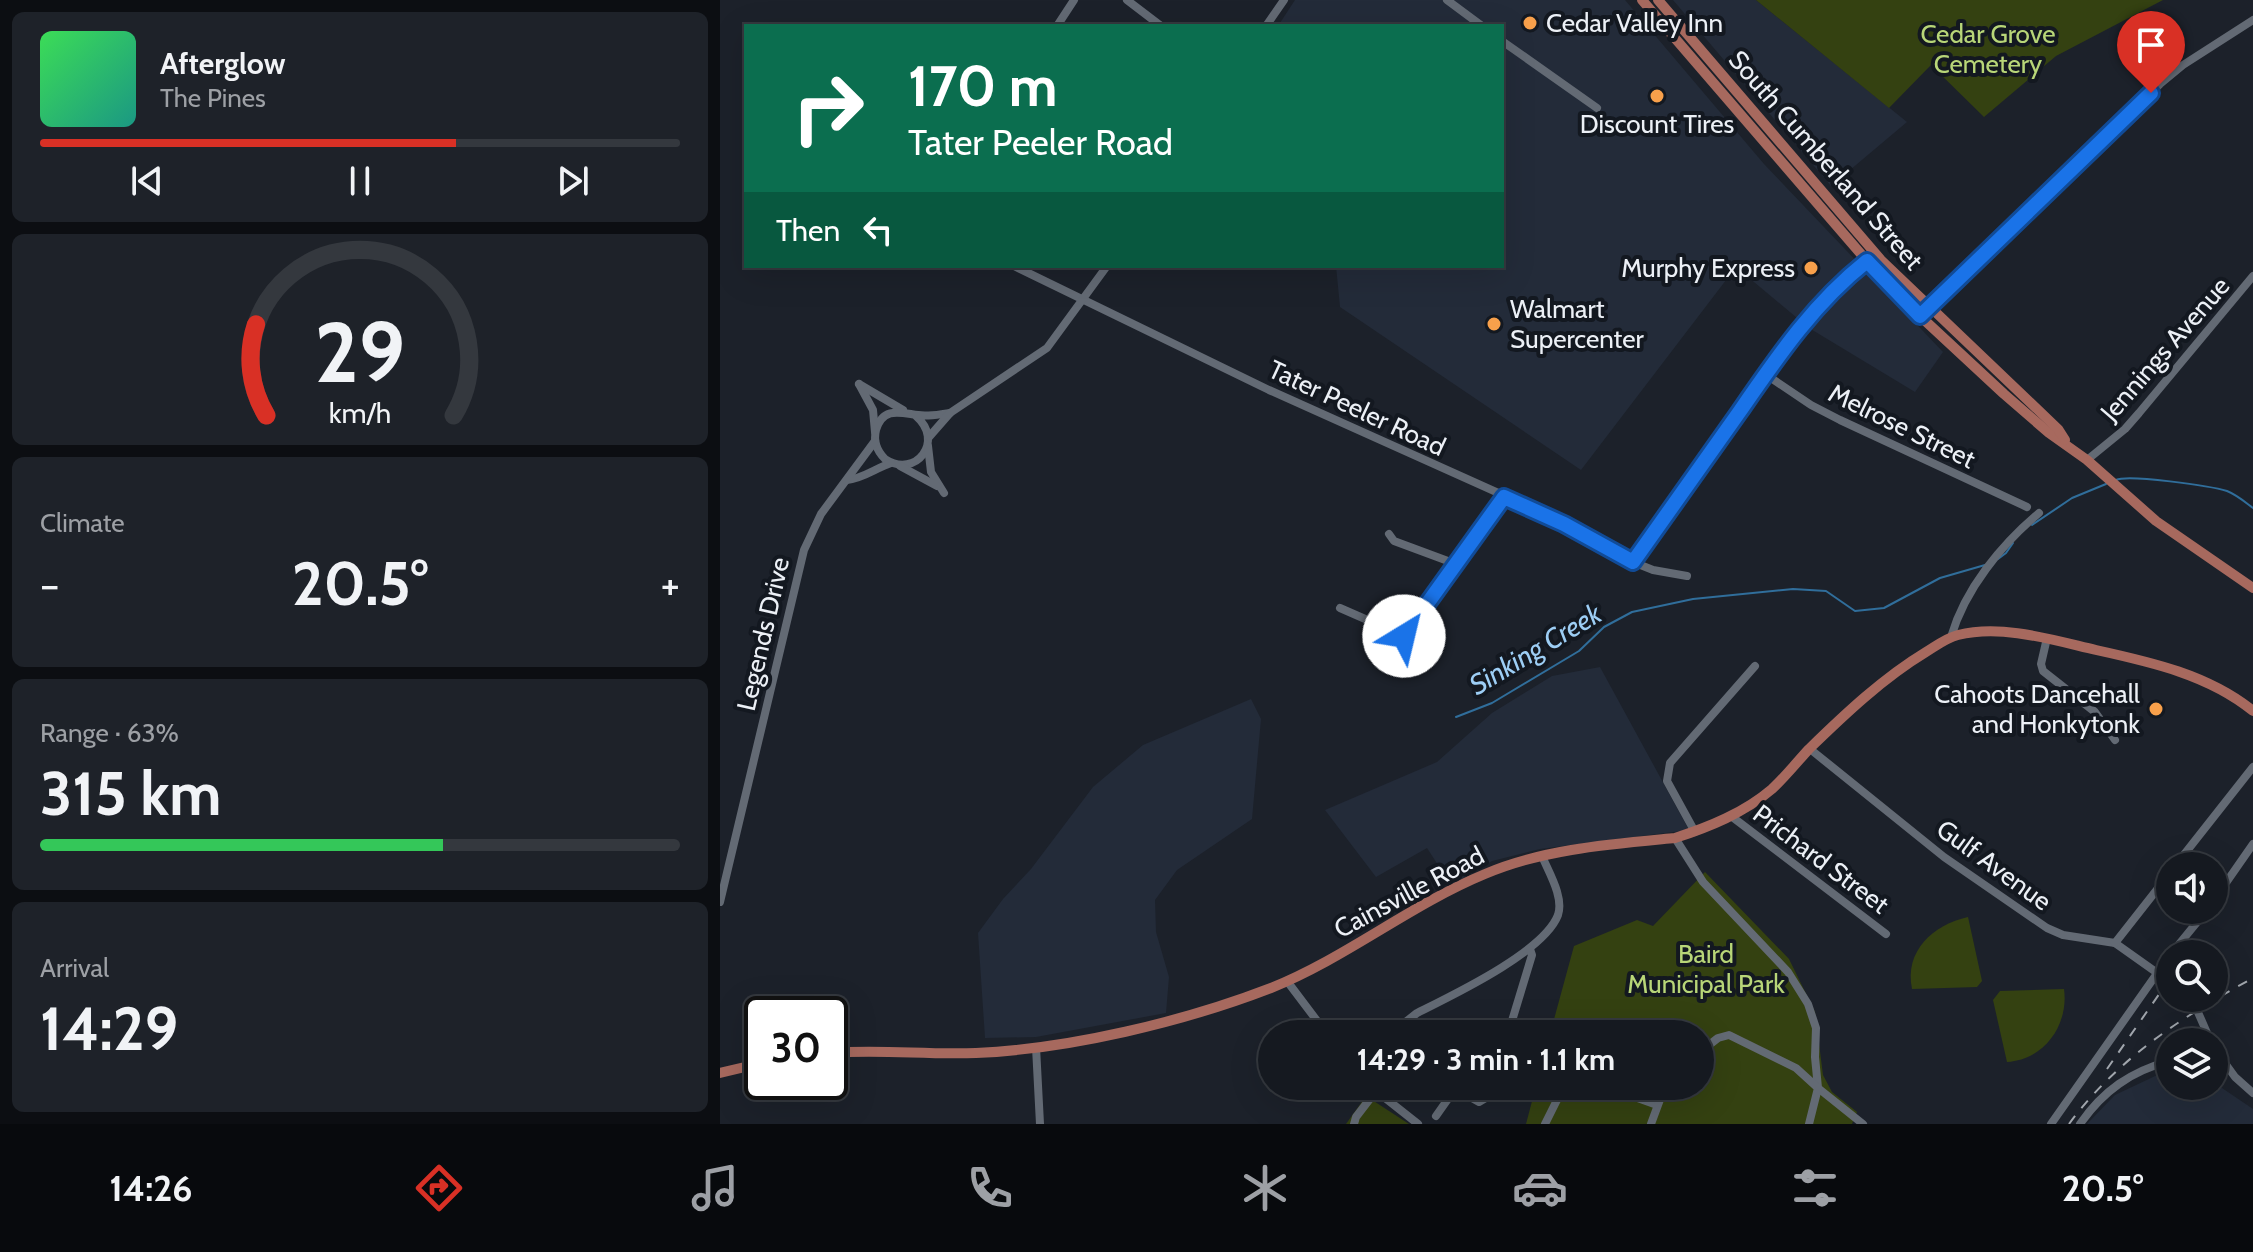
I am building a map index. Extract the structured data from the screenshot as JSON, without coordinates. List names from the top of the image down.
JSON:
{
  "streets": {
    "main road": ["South Cumberland Street", "Cainsville Road"],
    "street": [
      "Jennings Avenue",
      "Tater Peeler Road",
      "Melrose Street",
      "Legends Drive",
      "Prichard Street",
      "Gulf Avenue"
    ]
  },
  "crossings": [
    ["South Cumberland Street", "Jennings Avenue"],
    ["Prichard Street", "Cainsville Road"],
    ["Gulf Avenue", "Cainsville Road"]
  ],
  "water": ["Sinking Creek"],
  "parks": ["Cedar Grove Cemetery", "Baird Municipal Park"],
  "places": [
    "Cedar Valley Inn",
    "Discount Tires",
    "Murphy Express",
    "Walmart Supercenter",
    "Cahoots Dancehall and Honkytonk"
  ],
  "page": {
    "turn": ["170 m", "Tater Peeler Road"],
    "song": ["Afterglow", "The Pines"],
    "then": "Then",
    "tile": [
      "Climate",
      ["Range · 63%", "315 km"],
      ["Arrival", "14:29"]
    ],
    "heat": ["−", "20.5°", "+"],
    "limit": "30",
    "trip": "14:29 · 3 min · 1.1 km",
    "tabs": ["14:26", "20.5°"],
    "gauge": ["29", "km/h"]
  }
}
